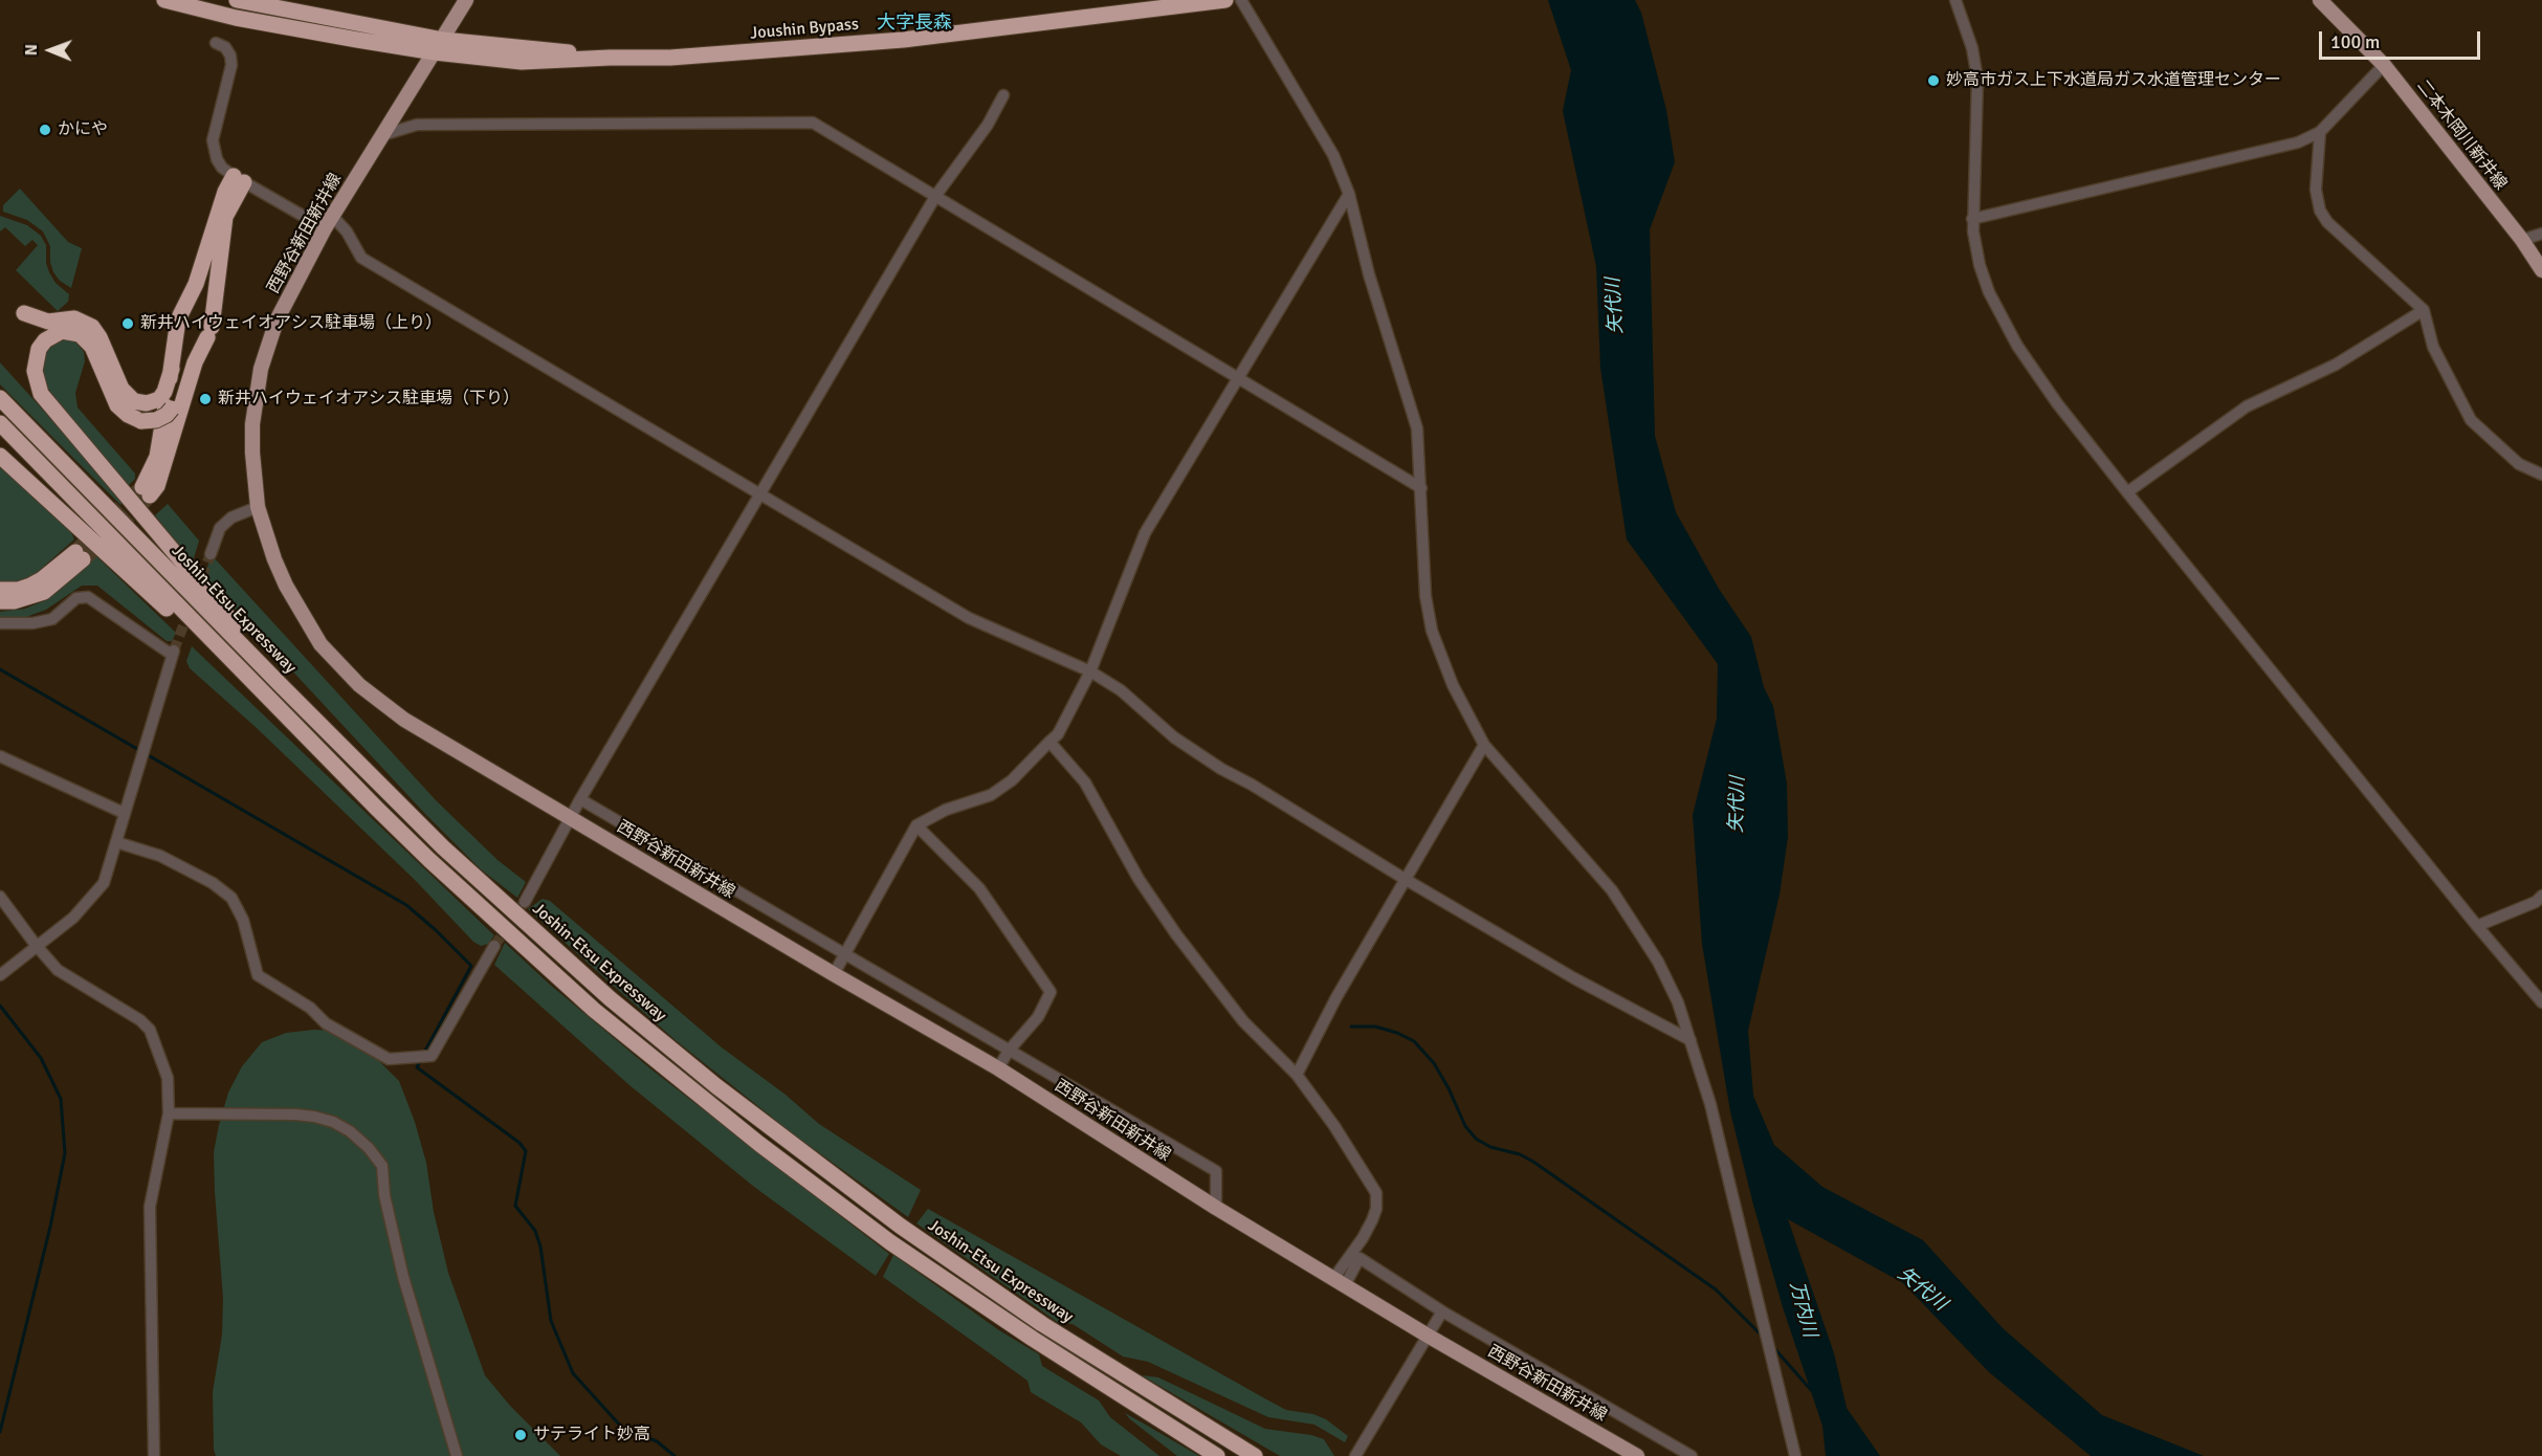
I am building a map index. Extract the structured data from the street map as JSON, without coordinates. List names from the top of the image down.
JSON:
{
  "streets": {
    "highway": ["Joushin Bypass", "Joshin-Etsu Expressway"],
    "main road": ["二本木岡川新井線", "西野谷新田新井線"]
  },
  "crossings": [
    ["Joushin Bypass", "西野谷新田新井線"]
  ],
  "districts": ["大字長森"],
  "water": ["矢代川", "万内川"],
  "places": [
    "妙高市ガス上下水道局ガス水道管理センター",
    "かにや",
    "新井ハイウェイオアシス駐車場（上り）",
    "新井ハイウェイオアシス駐車場（下り）",
    "サテライト妙高"
  ],
  "scale_bar": "100 m",
  "north": "left"
}
